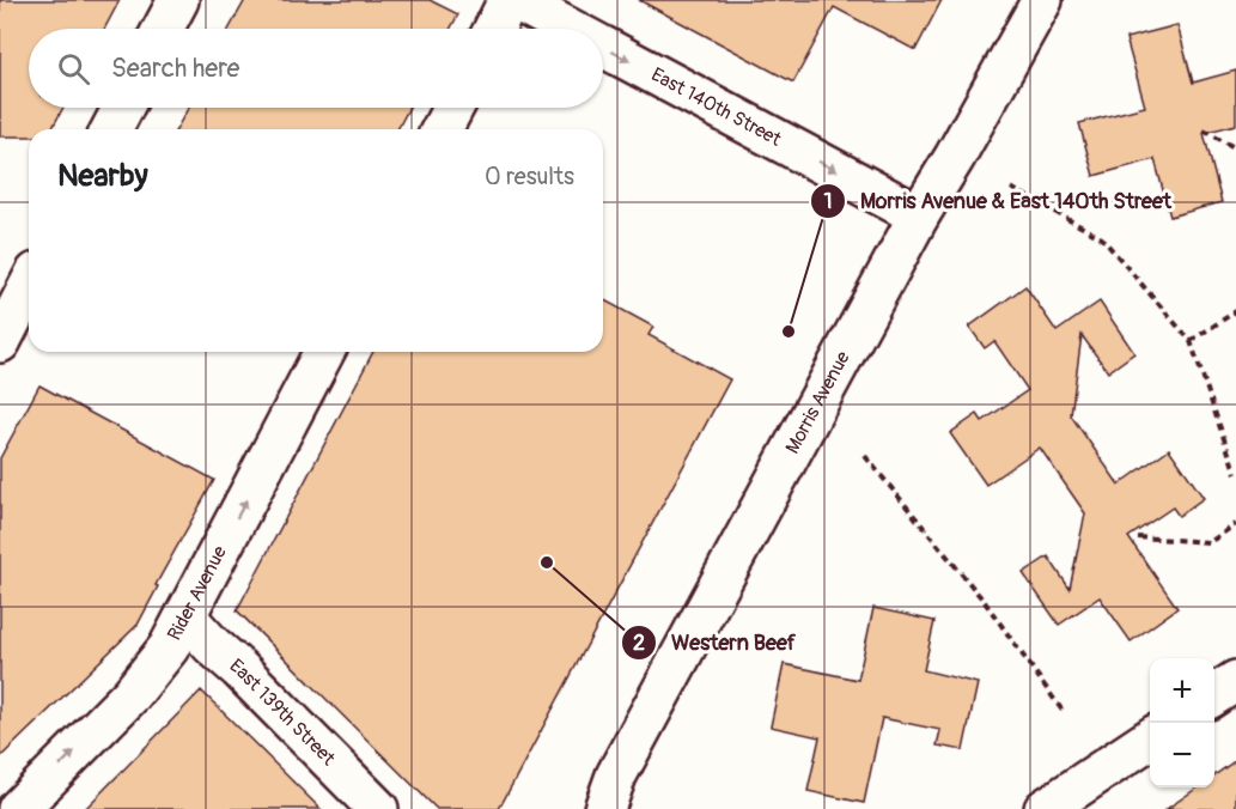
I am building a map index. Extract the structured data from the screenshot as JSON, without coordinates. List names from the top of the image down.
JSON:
{
  "streets": {
    "street": [
      "East 140th Street",
      "Morris Avenue",
      "Rider Avenue",
      "East 139th Street"
    ]
  },
  "crossings": [
    ["East 140th Street", "Morris Avenue"],
    ["Rider Avenue", "East 139th Street"]
  ],
  "one_way": ["East 140th Street", "Rider Avenue"],
  "places": ["Morris Avenue & East 140th Street", "Western Beef"],
  "page": {
    "search": "Search here",
    "heading": ["Nearby", "0 results"],
    "map_buttons": ["+", "−"]
  }
}
